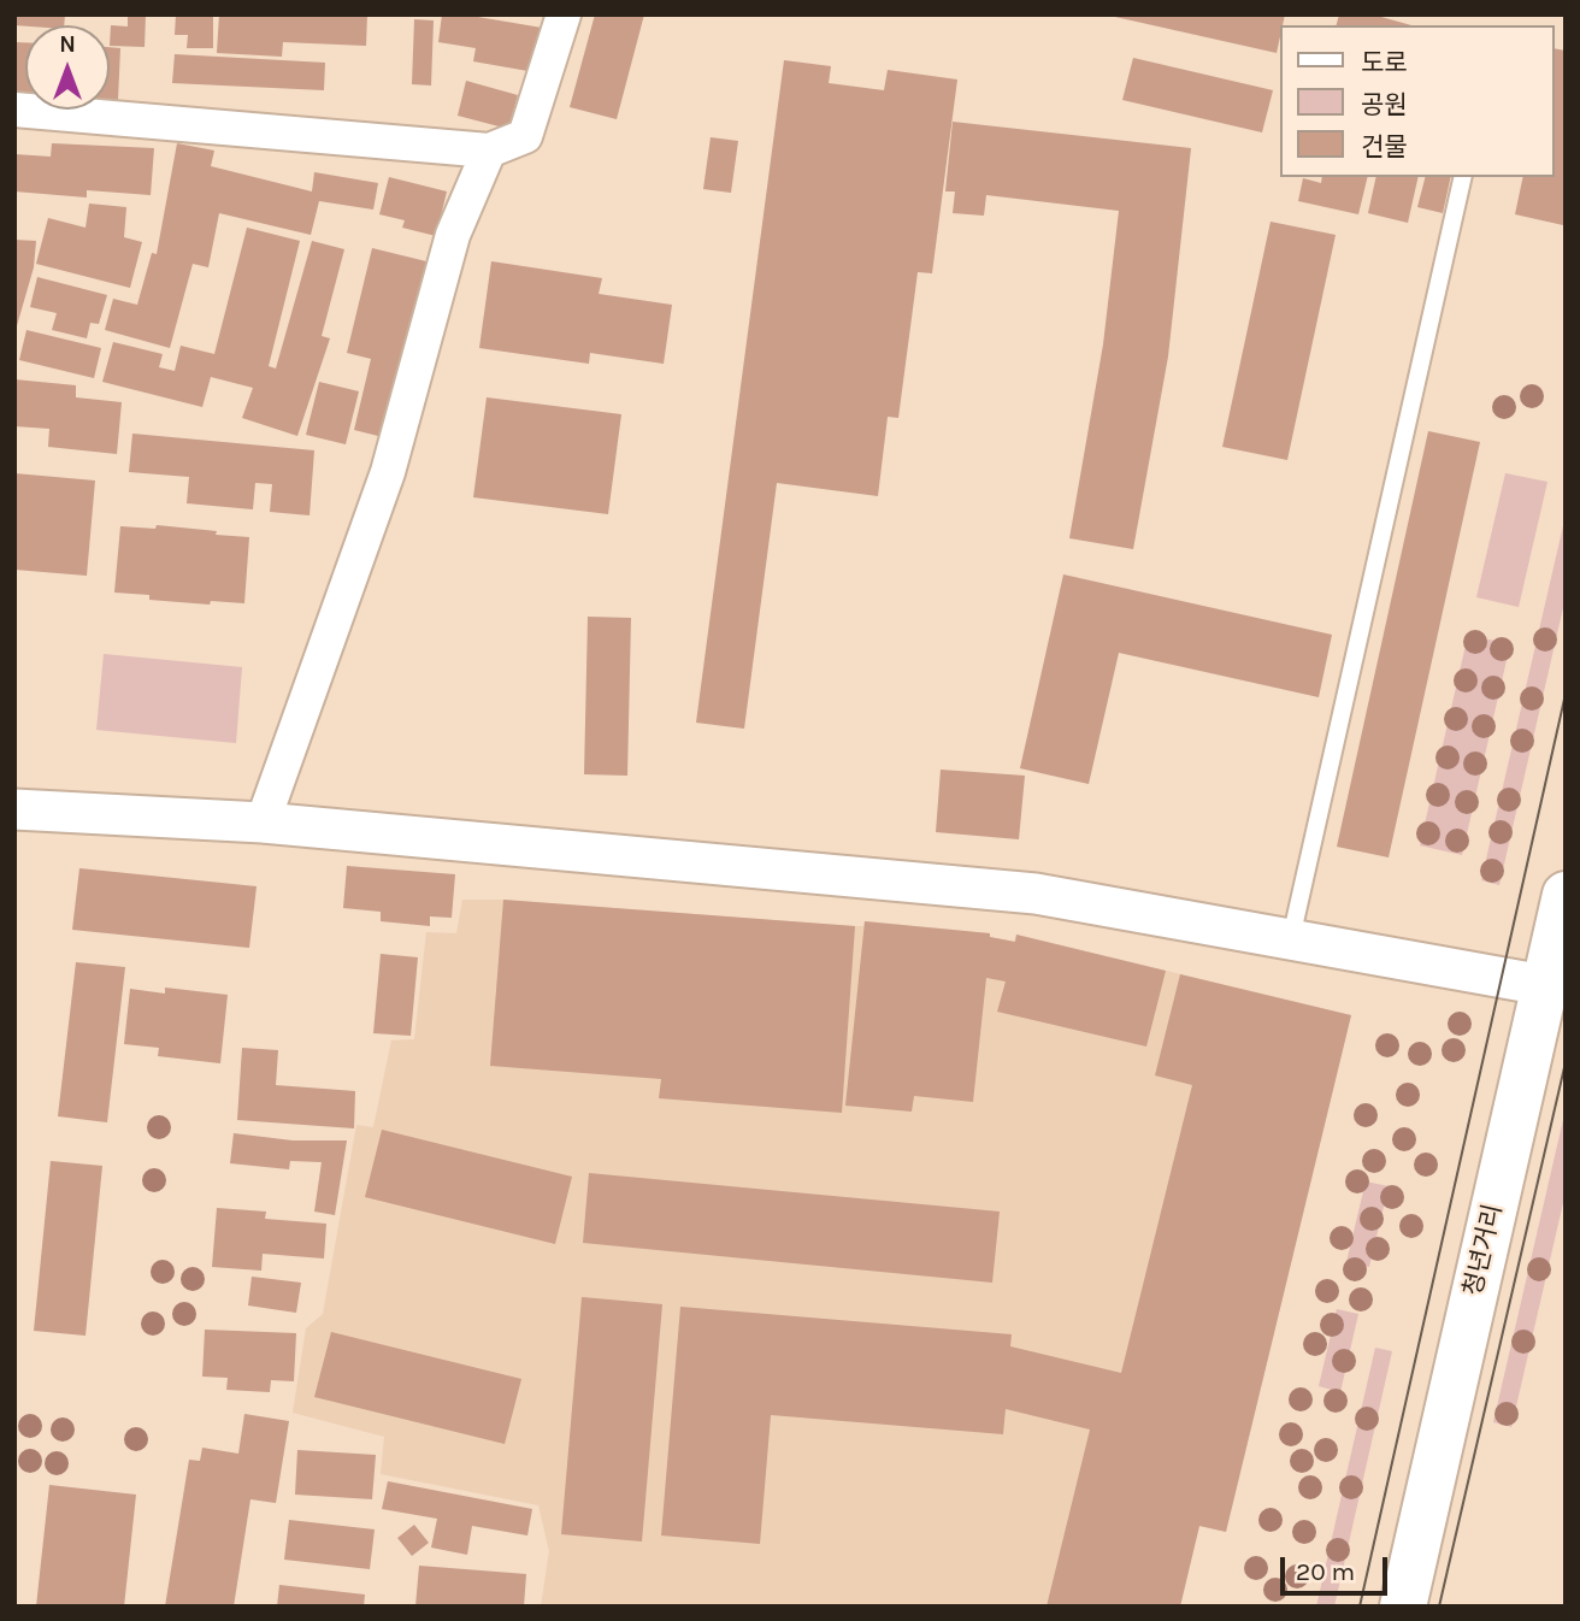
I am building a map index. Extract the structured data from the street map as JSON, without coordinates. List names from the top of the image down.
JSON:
{
  "streets": {
    "main road": ["청년거리"]
  },
  "legend": ["도로", "공원", "건물"],
  "scale_bar": "20 m",
  "north": "top"
}
